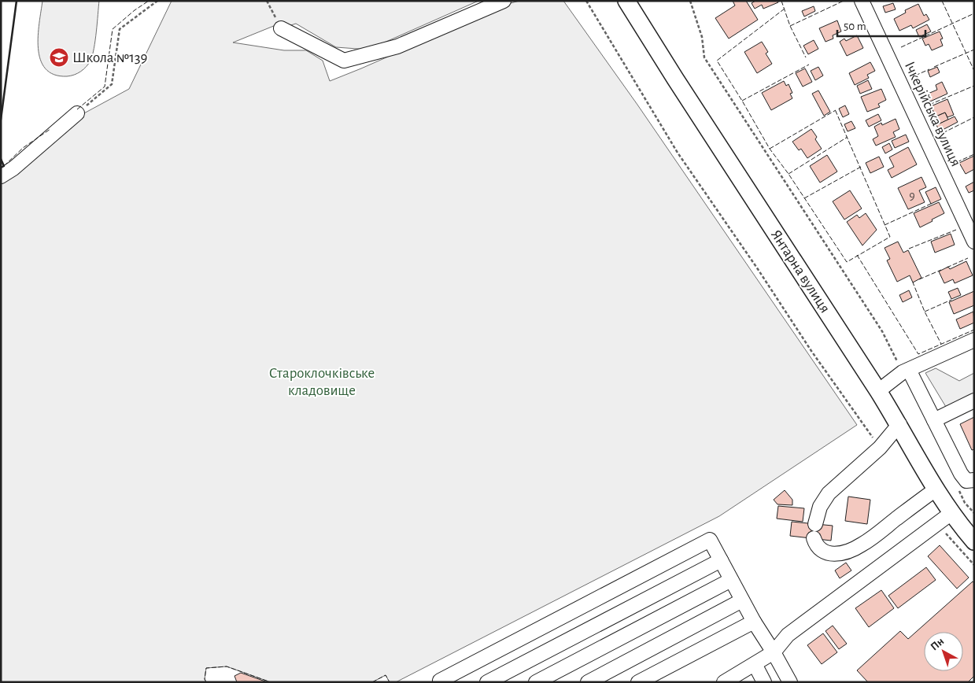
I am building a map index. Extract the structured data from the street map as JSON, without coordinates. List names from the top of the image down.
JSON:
{
  "streets": {
    "main road": ["Янтарна вулиця"],
    "street": ["Ічкерійська вулиця"]
  },
  "parks": ["Староклочківське кладовище"],
  "places": {
    "school or university": ["Школа №139"]
  },
  "house_numbers": ["9"],
  "scale_bar": "50 m",
  "north": "top left"
}
